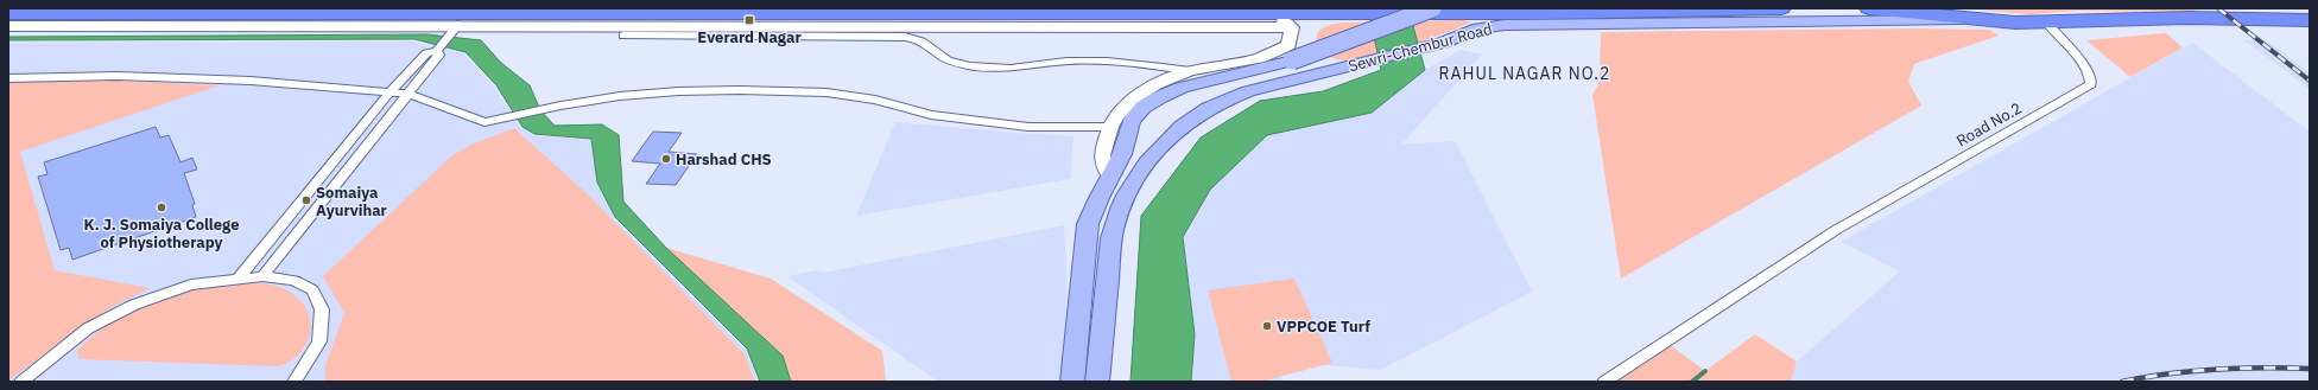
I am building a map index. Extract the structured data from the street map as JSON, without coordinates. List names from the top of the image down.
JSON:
{
  "streets": {
    "main road": ["Sewri-Chembur Road"],
    "street": ["Road No.2"]
  },
  "districts": ["RAHUL NAGAR NO.2"],
  "places": {
    "transit": ["Everard Nagar"],
    "other": [
      "Harshad CHS",
      "Somaiya Ayurvihar",
      "K. J. Somaiya College of Physiotherapy",
      "VPPCOE Turf"
    ]
  }
}
